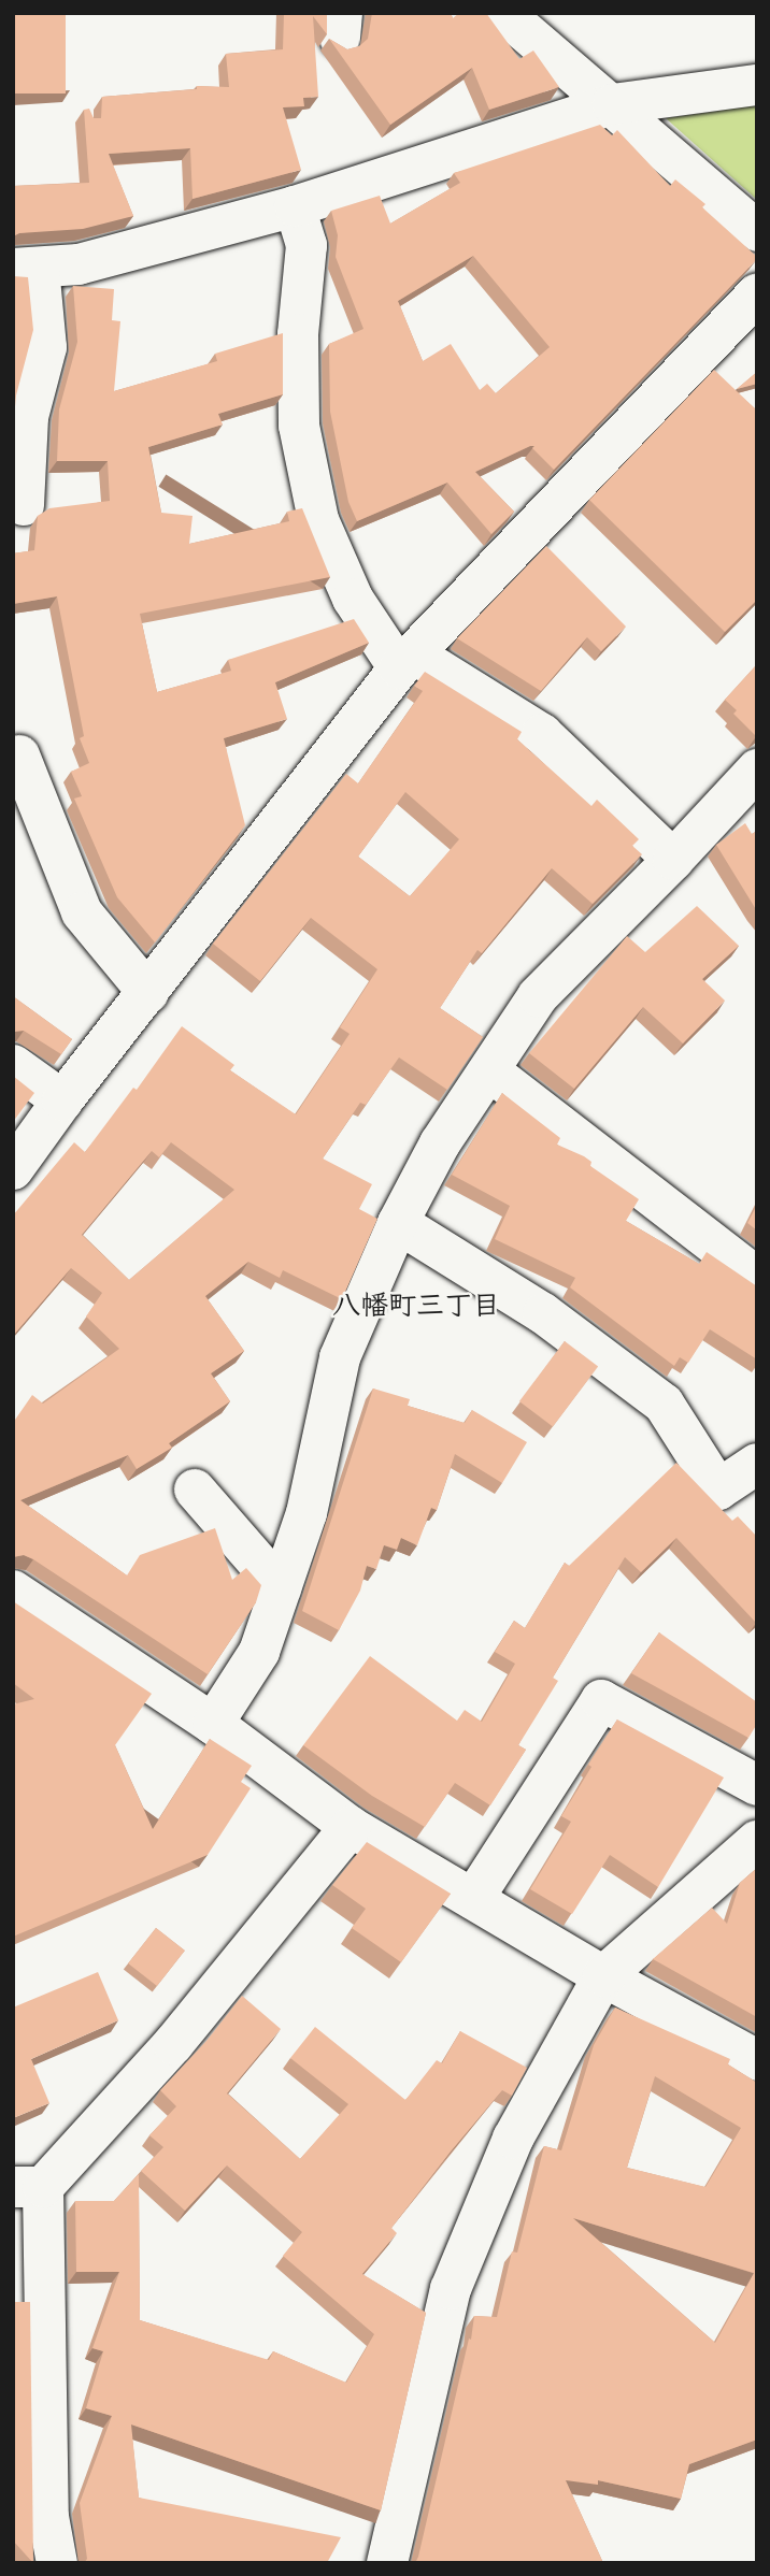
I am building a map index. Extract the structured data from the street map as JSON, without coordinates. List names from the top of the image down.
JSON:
{
  "districts": ["八幡町三丁目"]
}
